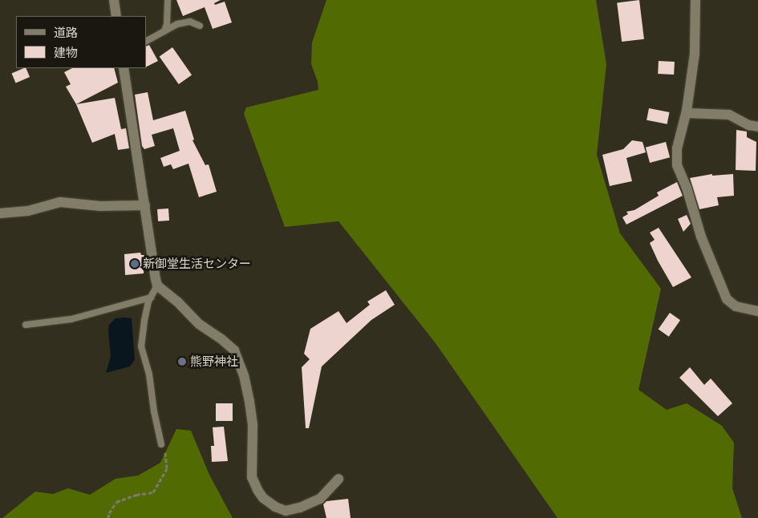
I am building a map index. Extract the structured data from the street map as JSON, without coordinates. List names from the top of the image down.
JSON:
{
  "places": ["新御堂生活センター", "熊野神社"],
  "legend": ["道路", "建物"]
}
